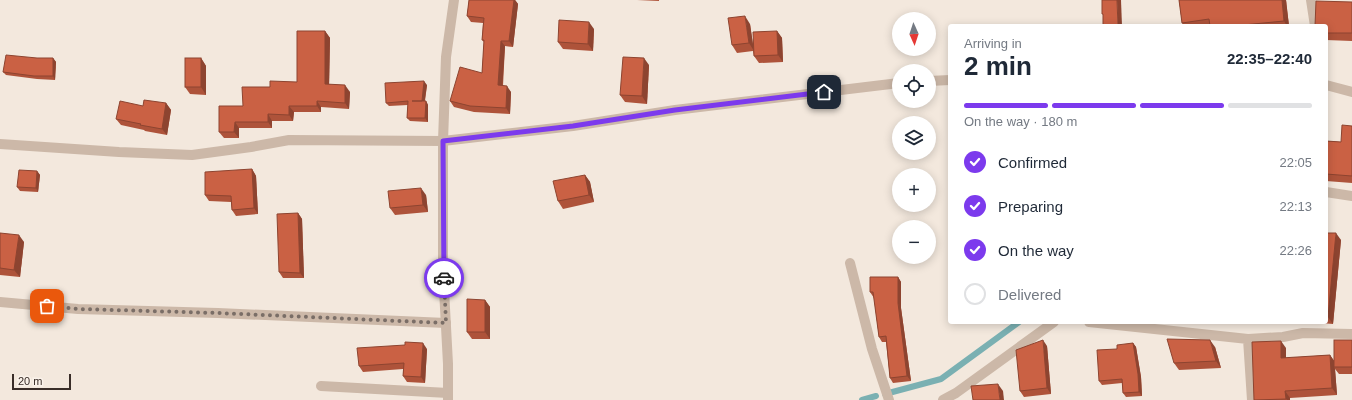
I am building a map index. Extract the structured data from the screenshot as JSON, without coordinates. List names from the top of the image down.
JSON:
{
  "scale_bar": "20 m",
  "north": "bottom",
  "page": {
    "map_buttons": ["+", "−"],
    "heading": ["2 min", "Arriving in", "22:35–22:40"],
    "bar": "On the way · 180 m",
    "list": [
      ["Confirmed", "22:05"],
      ["Preparing", "22:13"],
      ["On the way", "22:26"],
      "Delivered"
    ],
    "scale": "20 m"
  }
}
